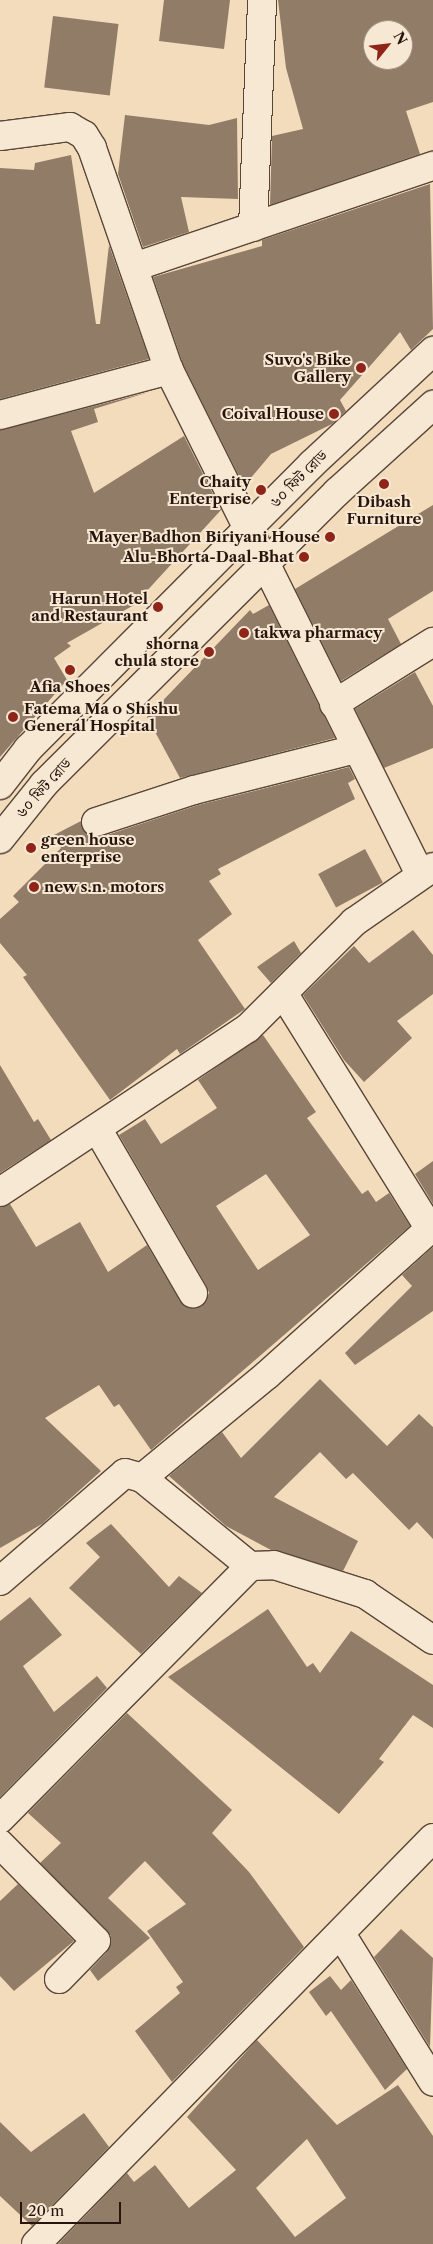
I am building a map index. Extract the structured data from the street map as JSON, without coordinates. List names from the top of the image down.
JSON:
{
  "streets": {
    "street": ["৬০ ফিট রোড"]
  },
  "places": [
    "Suvo's Bike Gallery",
    "Coival House",
    "Dibash Furniture",
    "Chaity Enterprise",
    "Mayer Badhon Biriyani House",
    "Alu-Bhorta-Daal-Bhat",
    "Harun Hotel and Restaurant",
    "takwa pharmacy",
    "shorna chula store",
    "Afia Shoes",
    "Fatema Ma o Shishu General Hospital",
    "green house enterprise",
    "new s.n. motors"
  ],
  "scale_bar": "20 m",
  "north": "top right"
}
